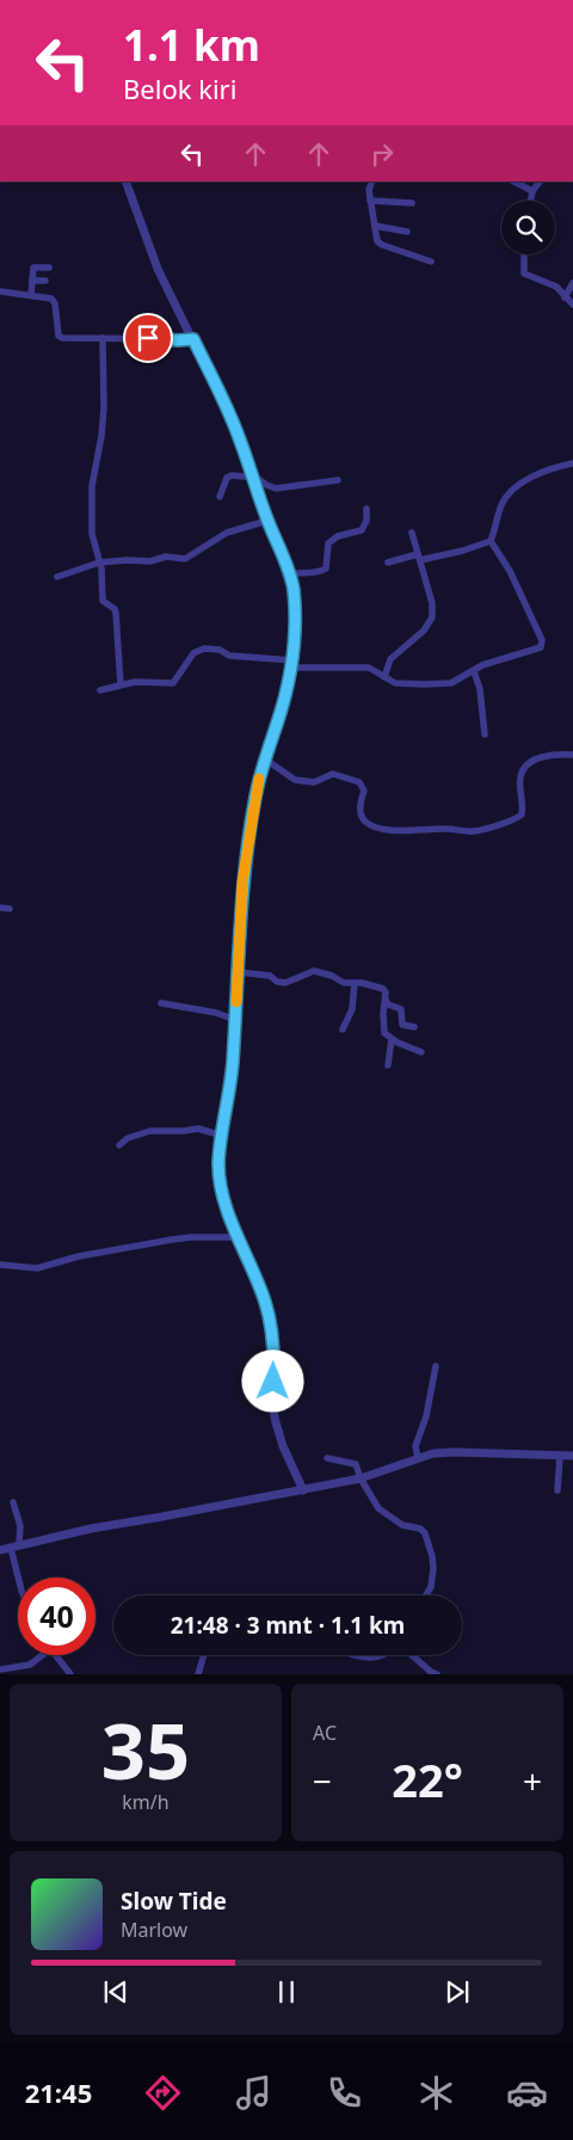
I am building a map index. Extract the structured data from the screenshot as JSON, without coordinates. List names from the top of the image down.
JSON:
{
  "page": {
    "turn": ["1.1 km", "Belok kiri"],
    "limit": "40",
    "trip": "21:48 · 3 mnt · 1.1 km",
    "tile": [
      ["35", "km/h"],
      "AC"
    ],
    "heat": ["−", "22°", "+"],
    "song": ["Slow Tide", "Marlow"],
    "tabs": "21:45"
  }
}
